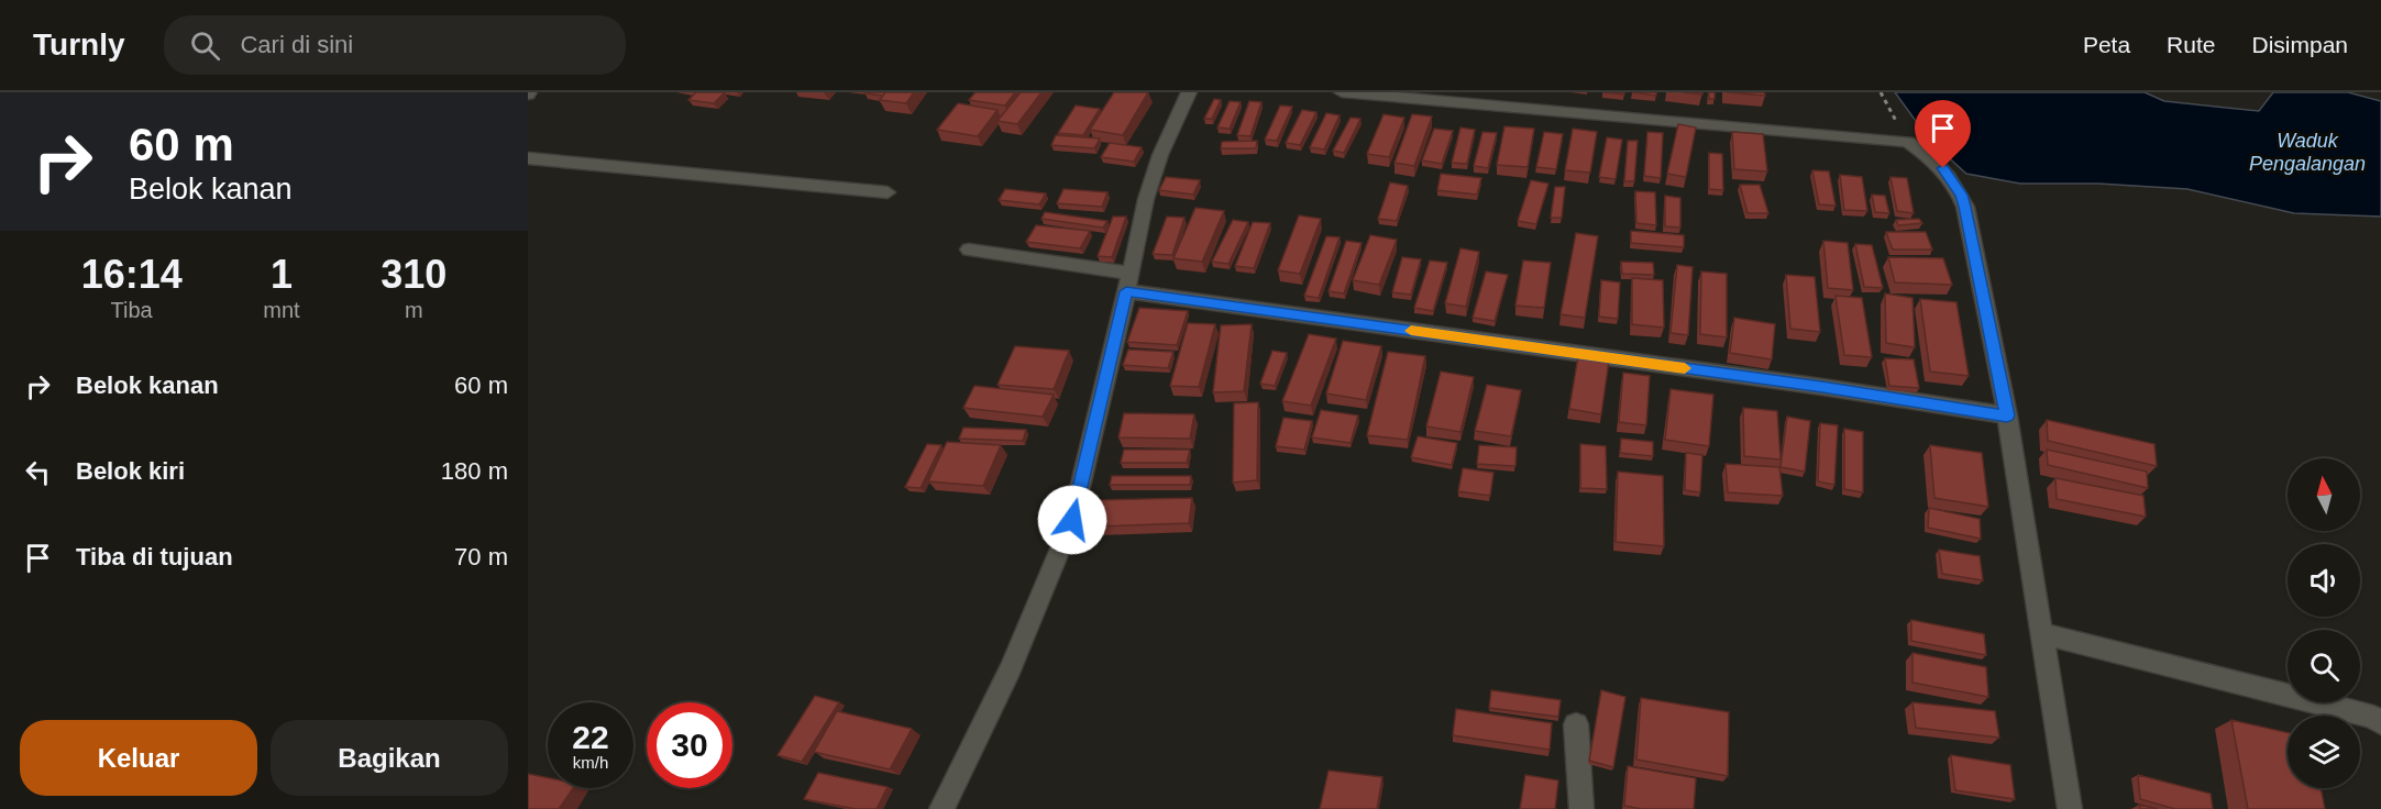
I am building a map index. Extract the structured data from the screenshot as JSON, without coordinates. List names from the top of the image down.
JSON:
{
  "water": ["Waduk Pengalangan"],
  "north": "top",
  "page": {
    "header": "Turnly",
    "search": "Cari di sini",
    "nav": ["Peta", "Rute", "Disimpan"],
    "turn": ["60 m", "Belok kanan"],
    "eta": [
      "16:14",
      "Tiba",
      "1",
      "mnt",
      "310",
      "m"
    ],
    "list": [
      {
        "name": "Belok kanan",
        "value": "60 m"
      },
      {
        "name": "Belok kiri",
        "value": "180 m"
      },
      {
        "name": "Tiba di tujuan",
        "value": "70 m"
      }
    ],
    "speed": "22 km/h",
    "limit": "30",
    "buttons": ["Keluar", "Bagikan"]
  }
}
